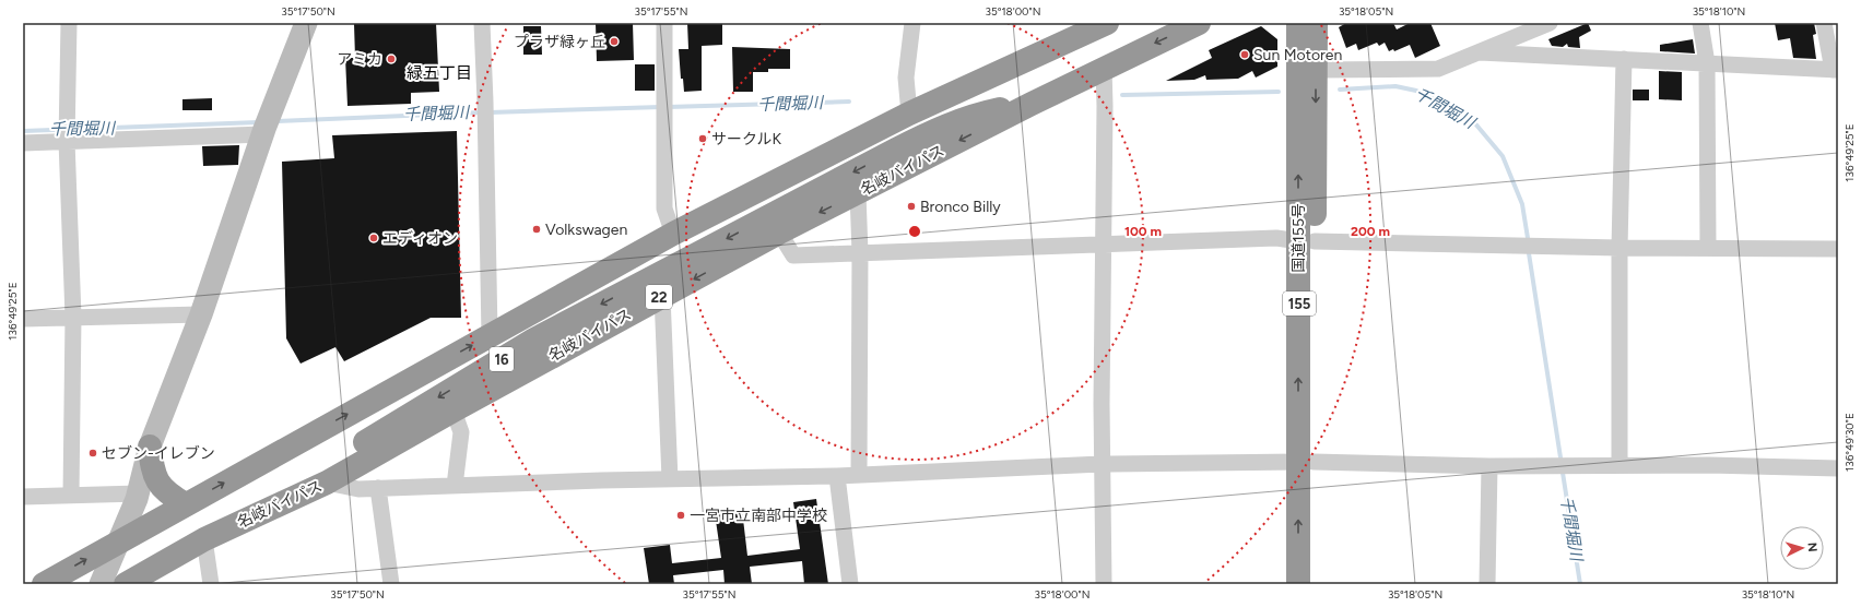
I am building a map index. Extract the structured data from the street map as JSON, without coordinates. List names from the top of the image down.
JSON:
{
  "streets": {
    "highway": [
      "名岐バイパス",
      "国道155号",
      "22",
      "155",
      "16"
    ]
  },
  "crossings": [
    ["名岐バイパス", "16"]
  ],
  "districts": ["緑五丁目"],
  "water": ["千間堀川"],
  "places": [
    "プラザ緑ヶ丘",
    "Sun Motoren",
    "アミカ",
    "サークルK",
    "Bronco Billy",
    "Volkswagen",
    "エディオン",
    "セブン-イレブン",
    "一宮市立南部中学校"
  ],
  "north": "right",
  "coordinates": [
    "35°17'50\"N",
    "35°17'55\"N",
    "35°18'00\"N",
    "35°18'05\"N",
    "35°18'10\"N",
    "136°49'25\"E",
    "136°49'30\"E"
  ],
  "rings": ["100 m", "200 m"]
}
